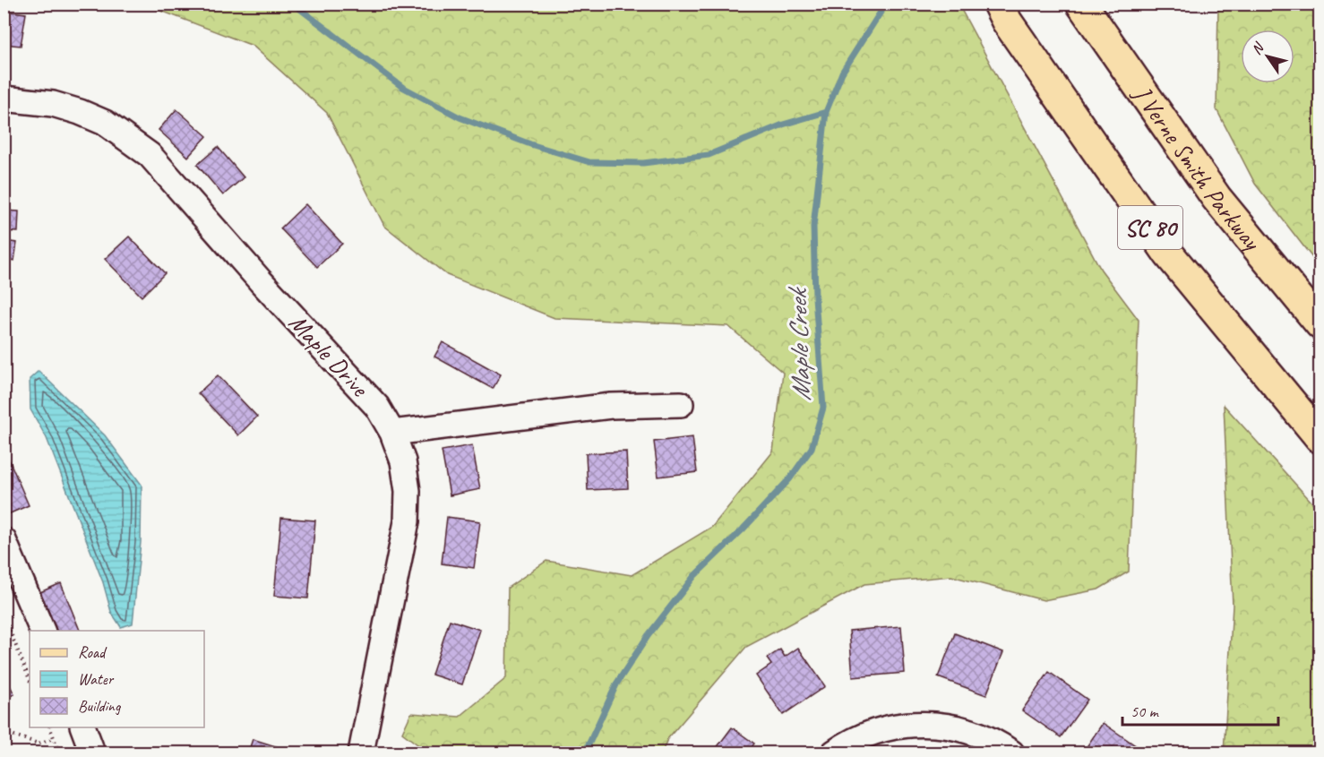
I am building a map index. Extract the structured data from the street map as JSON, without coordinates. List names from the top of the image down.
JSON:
{
  "streets": {
    "main road": ["J Verne Smith Parkway", "SC 80"],
    "street": ["Maple Drive"]
  },
  "water": ["Maple Creek"],
  "legend": ["Road", "Water", "Building"],
  "scale_bar": "50 m",
  "north": "top left"
}
